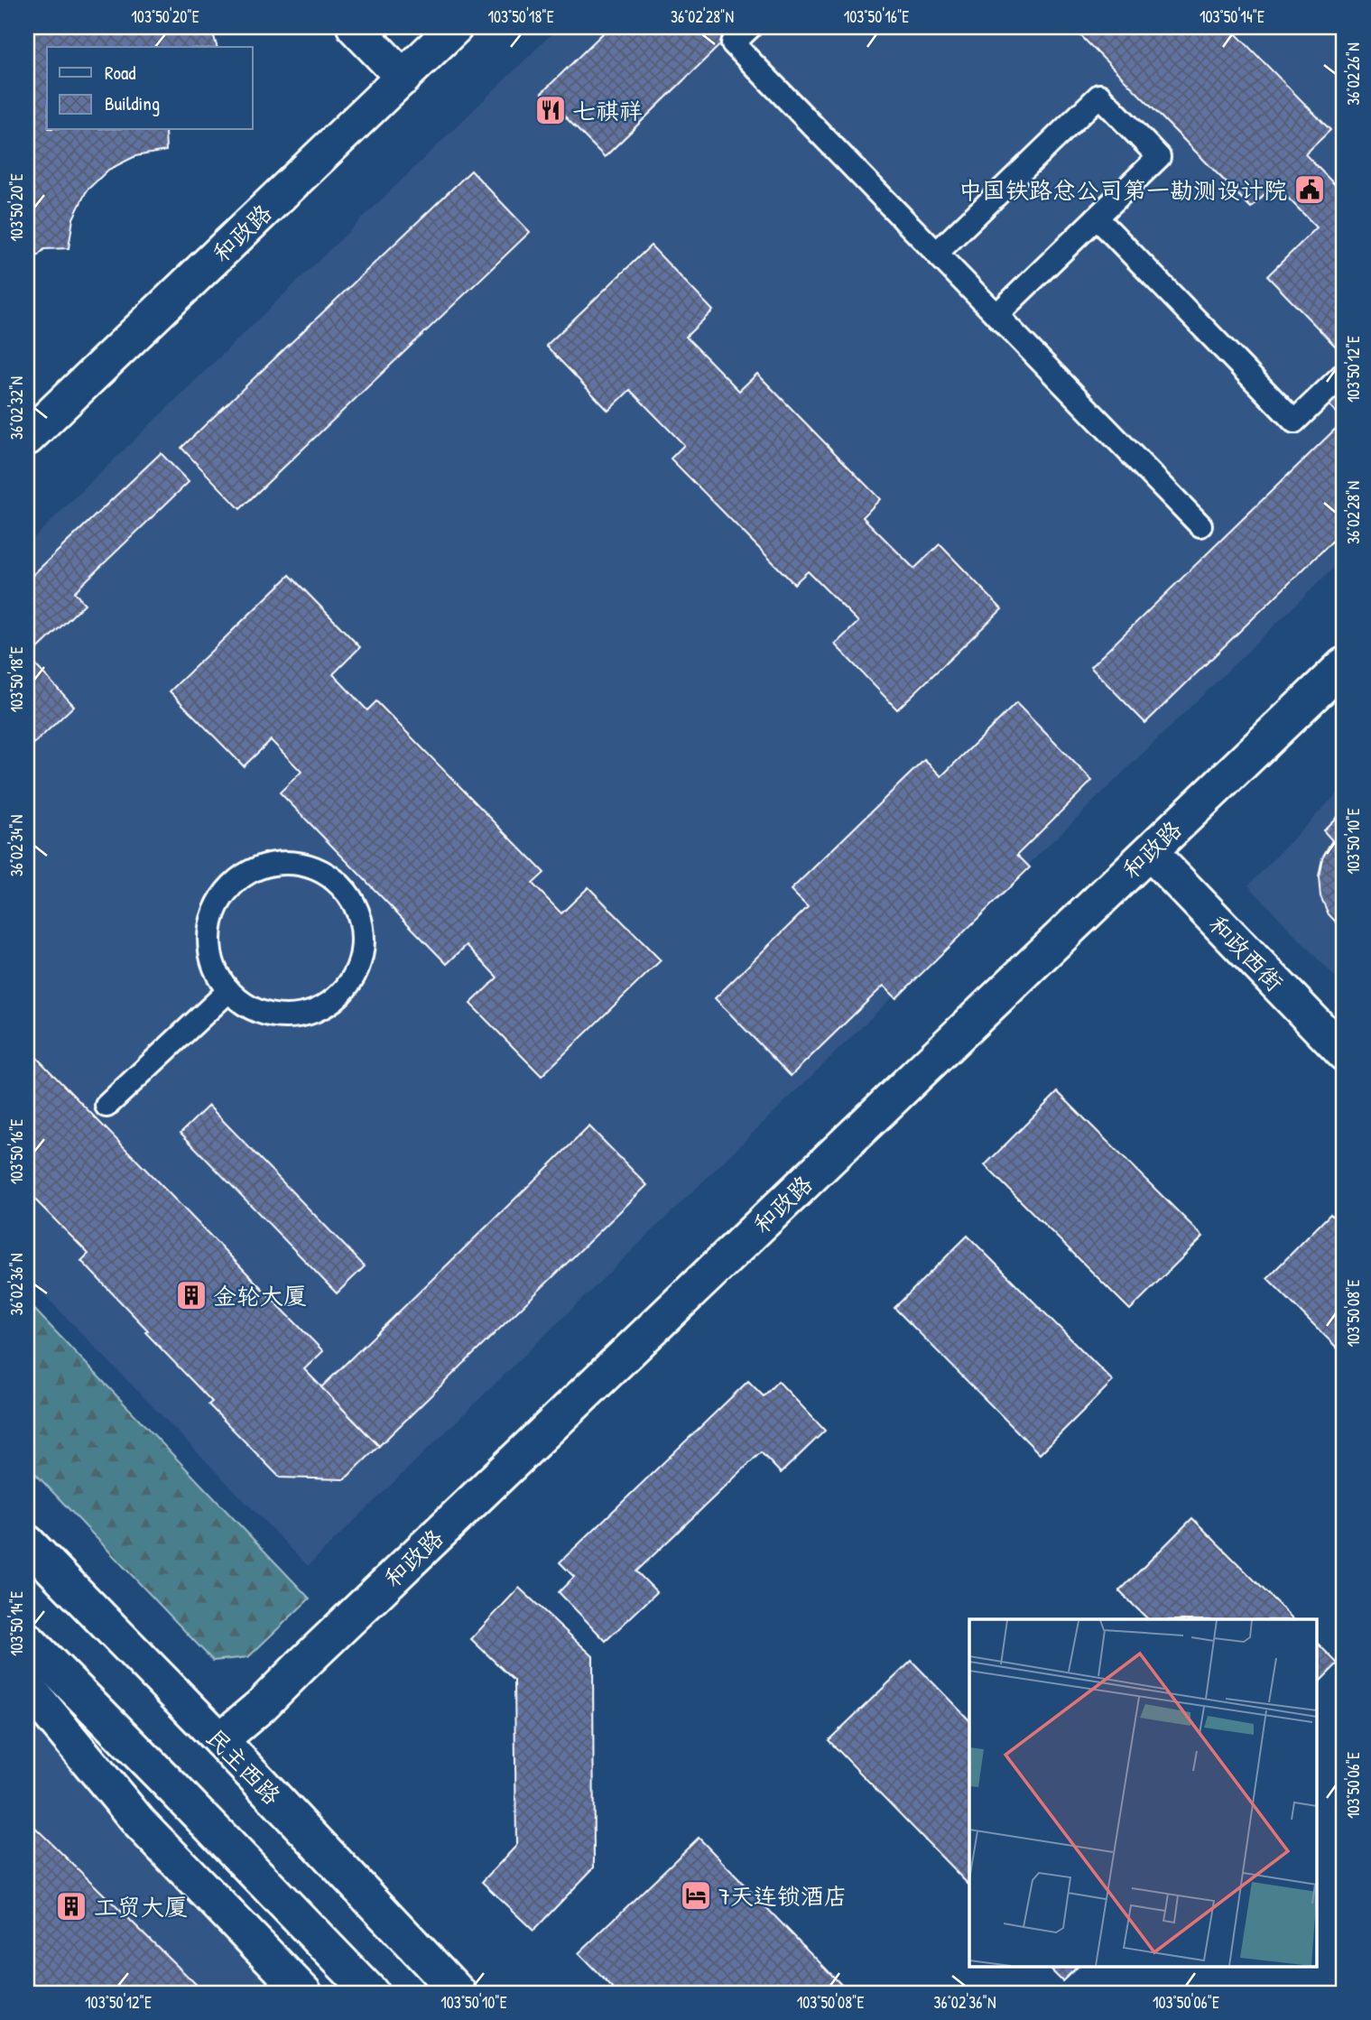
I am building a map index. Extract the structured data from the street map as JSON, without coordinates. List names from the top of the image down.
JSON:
{
  "streets": {
    "main road": ["和政路", "和政西街", "民主西路"]
  },
  "crossings": [
    ["和政路", "和政西街"],
    ["和政路", "民主西路"]
  ],
  "places": {
    "restaurant": ["七祺祥"],
    "public building": ["中国铁路总公司第一勘测设计院"],
    "building": ["金轮大厦", "工贸大厦"],
    "hotel": ["7天连锁酒店"]
  },
  "legend": ["Road", "Building"],
  "coordinates": [
    "103°50'20\"E",
    "103°50'18\"E",
    "36°02'28\"N",
    "103°50'16\"E",
    "103°50'14\"E",
    "36°02'26\"N",
    "103°50'12\"E",
    "36°02'32\"N",
    "103°50'10\"E",
    "36°02'34\"N",
    "36°02'36\"N",
    "103°50'08\"E",
    "103°50'06\"E"
  ]
}
